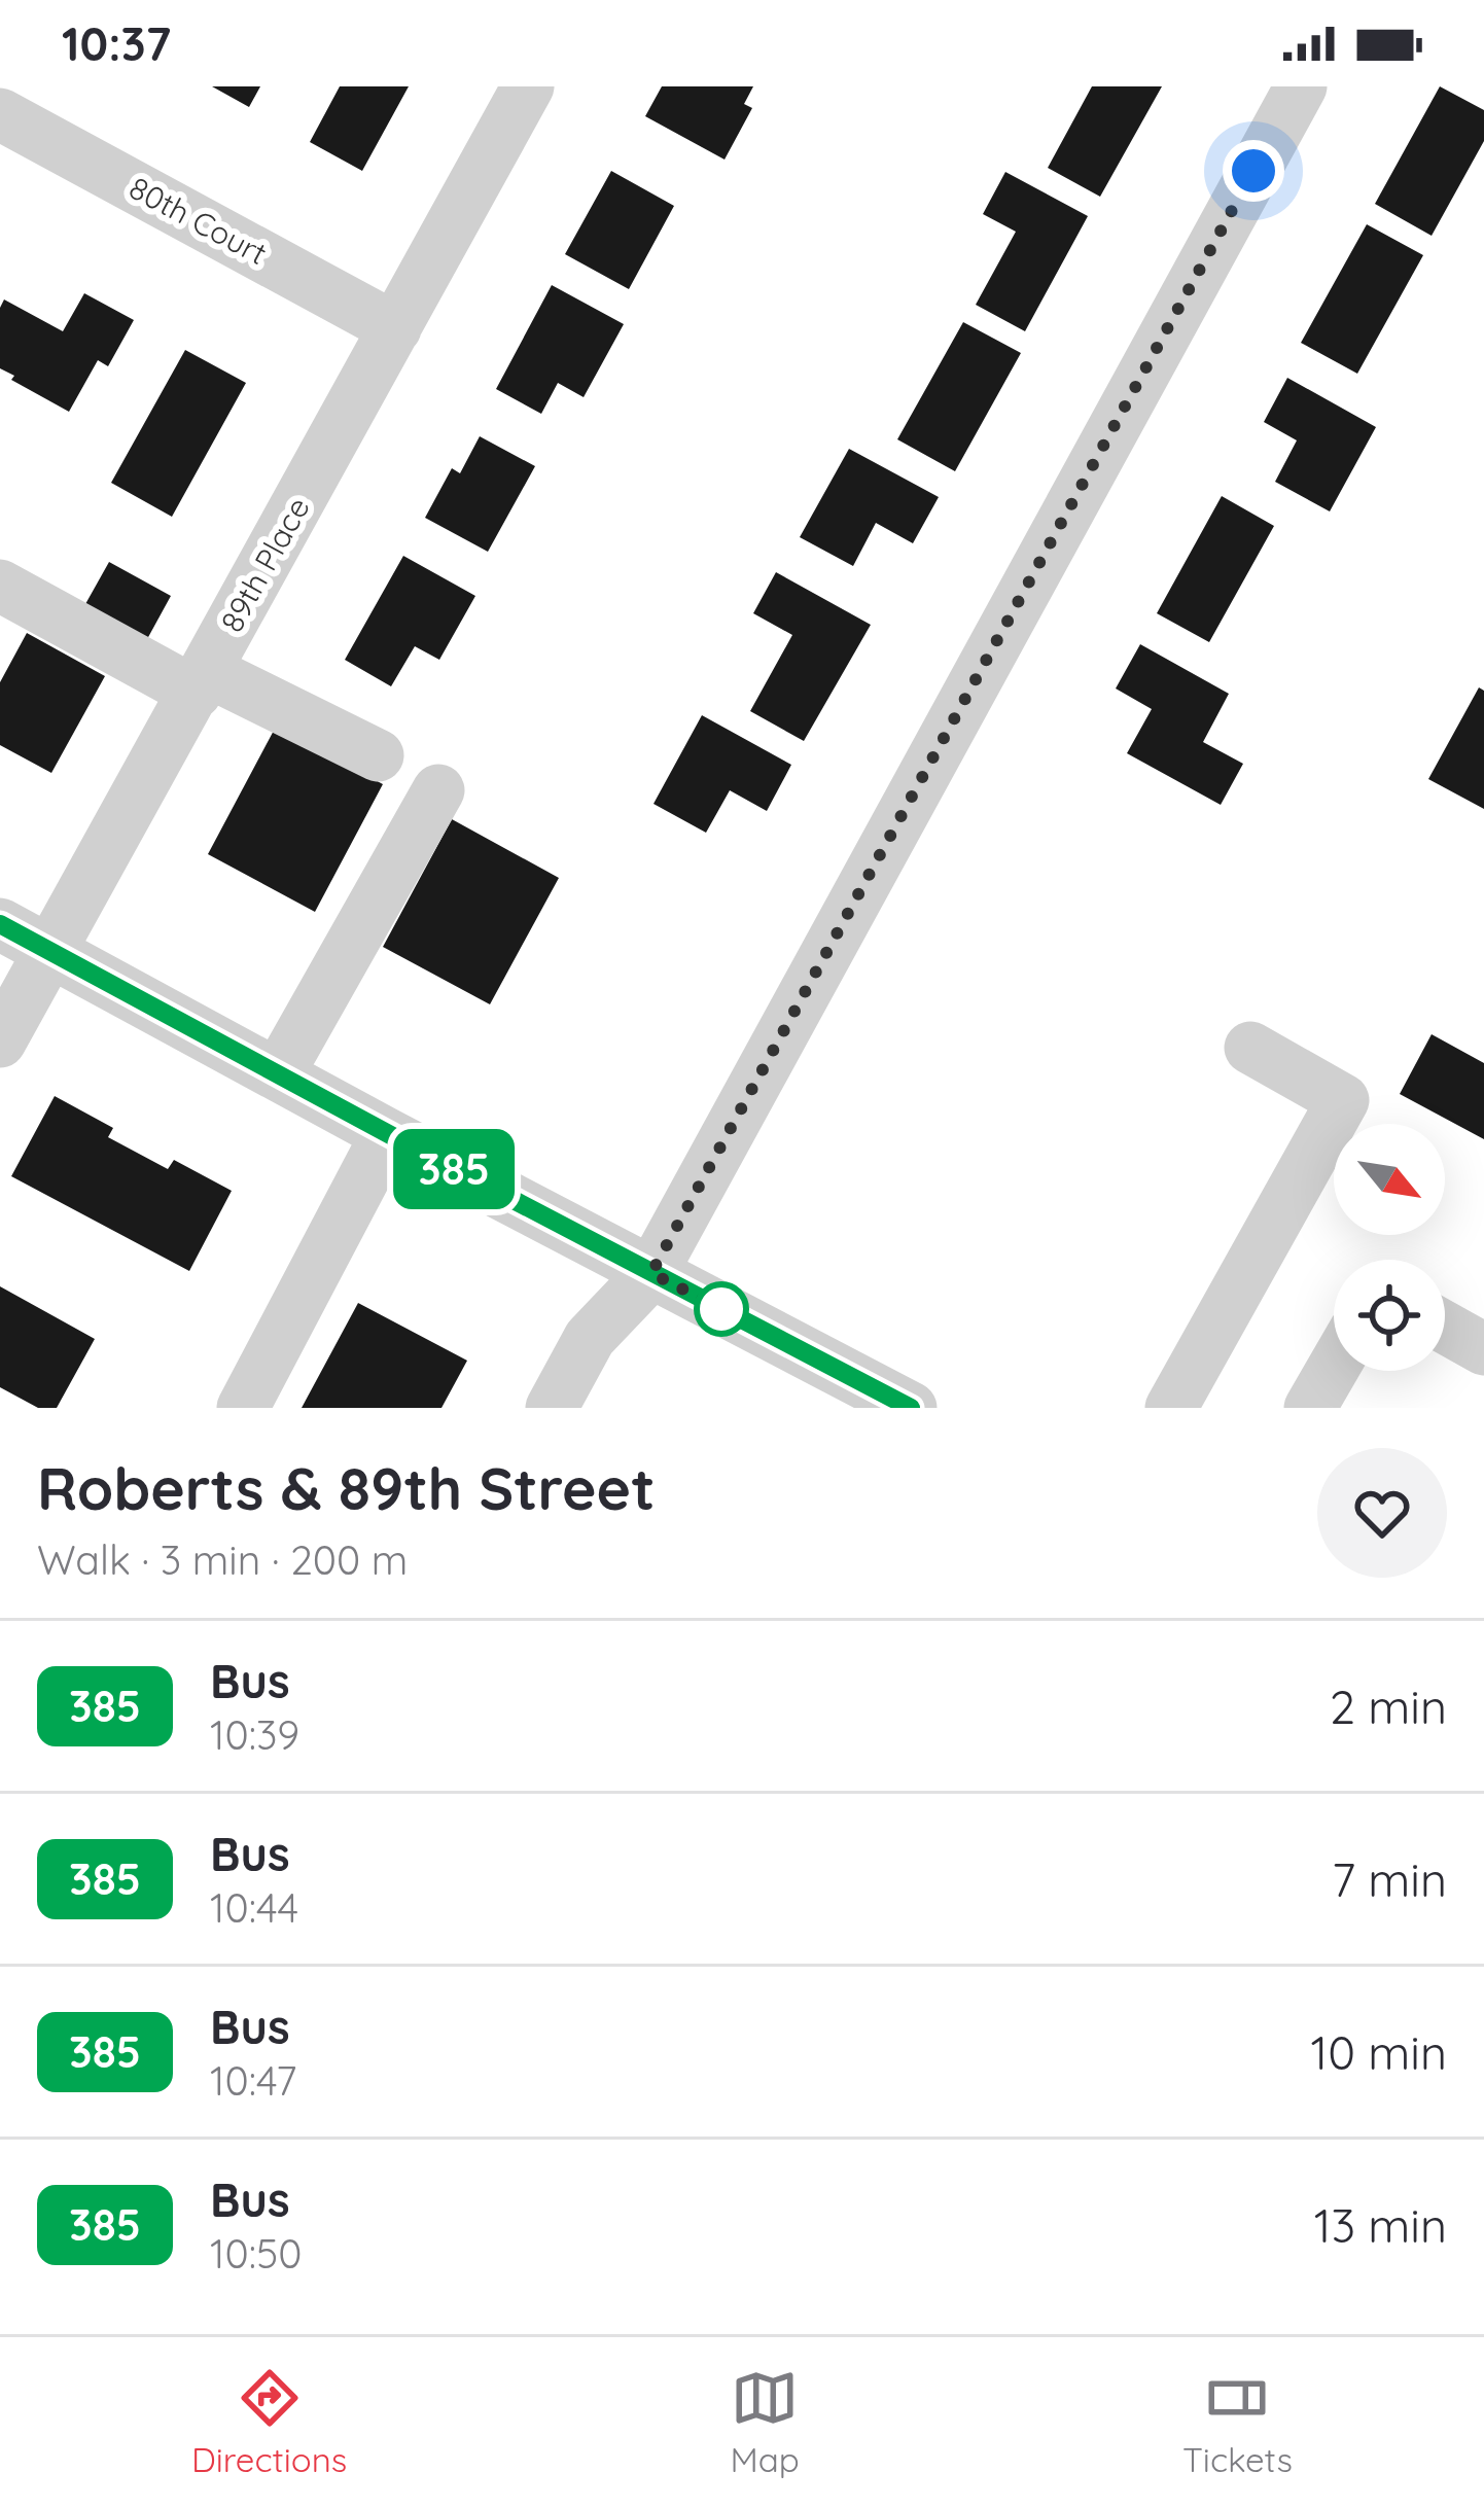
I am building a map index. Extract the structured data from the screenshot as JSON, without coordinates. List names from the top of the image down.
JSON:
{
  "streets": {
    "street": ["80th Court", "89th Place"]
  },
  "crossings": [
    ["80th Court", "89th Place"]
  ],
  "lines": ["bus line 385"],
  "north": "bottom right",
  "page": {
    "status": "10:37",
    "on_map": "385",
    "heading": ["Roberts & 89th Street", "Walk · 3 min · 200 m"],
    "list": [
      {
        "mark": "385",
        "name": "Bus",
        "note": "10:39",
        "value": "2 min"
      },
      {
        "mark": "385",
        "name": "Bus",
        "note": "10:44",
        "value": "7 min"
      },
      {
        "mark": "385",
        "name": "Bus",
        "note": "10:47",
        "value": "10 min"
      },
      {
        "mark": "385",
        "name": "Bus",
        "note": "10:50",
        "value": "13 min"
      }
    ],
    "tabs": ["Directions", "Map", "Tickets"]
  }
}
